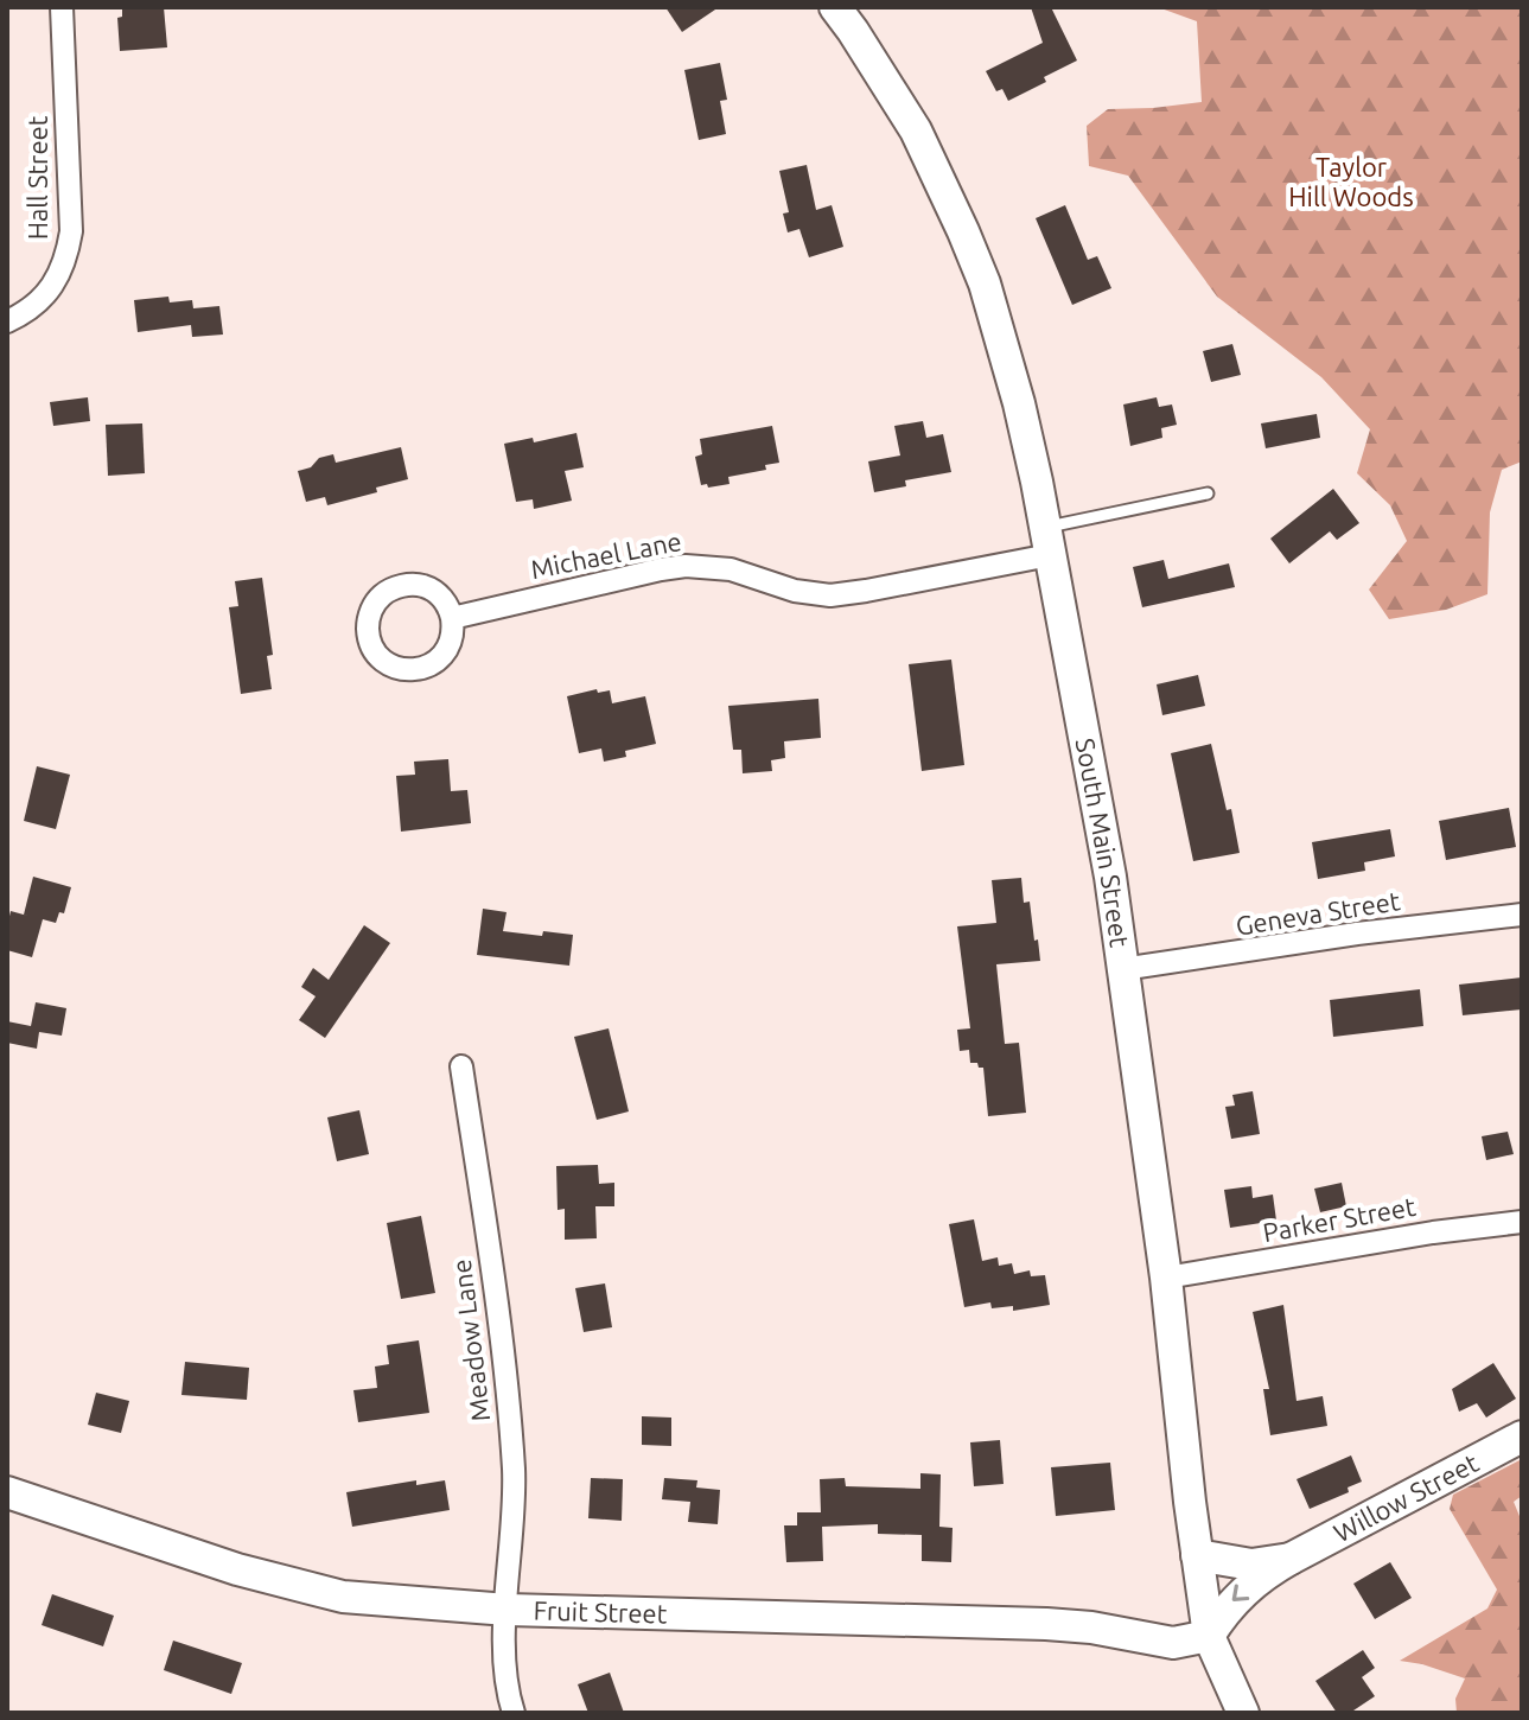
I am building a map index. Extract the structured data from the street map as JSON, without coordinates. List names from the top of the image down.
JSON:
{
  "streets": {
    "main road": ["South Main Street", "Willow Street", "Fruit Street"],
    "street": [
      "Hall Street",
      "Michael Lane",
      "Geneva Street",
      "Parker Street",
      "Meadow Lane"
    ]
  },
  "crossings": [
    ["Michael Lane", "South Main Street"],
    ["South Main Street", "Geneva Street"],
    ["South Main Street", "Parker Street"],
    ["South Main Street", "Willow Street"],
    ["South Main Street", "Fruit Street"],
    ["Meadow Lane", "Fruit Street"],
    ["Willow Street", "Fruit Street"]
  ],
  "parks": ["Taylor Hill Woods"]
}
